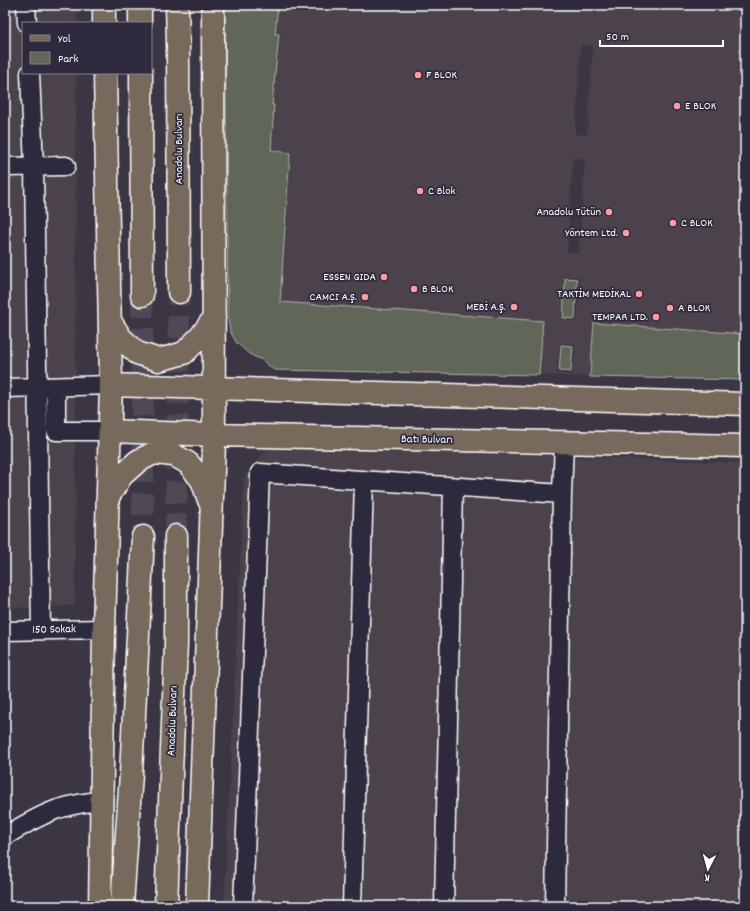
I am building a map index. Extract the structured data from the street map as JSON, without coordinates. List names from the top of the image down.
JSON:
{
  "streets": {
    "main road": ["Anadolu Bulvarı", "Batı Bulvarı"],
    "street": ["150 Sokak"]
  },
  "places": [
    "F BLOK",
    "E BLOK",
    "C Blok",
    "Anadolu Tütün",
    "C BLOK",
    "Yöntem Ltd.",
    "ESSEN GIDA",
    "B BLOK",
    "TAKTİM MEDİKAL",
    "CAMCI A.Ş.",
    "MEBİ A.Ş.",
    "A BLOK",
    "TEMPAR LTD."
  ],
  "legend": ["Yol", "Park"],
  "scale_bar": "50 m",
  "north": "bottom"
}
